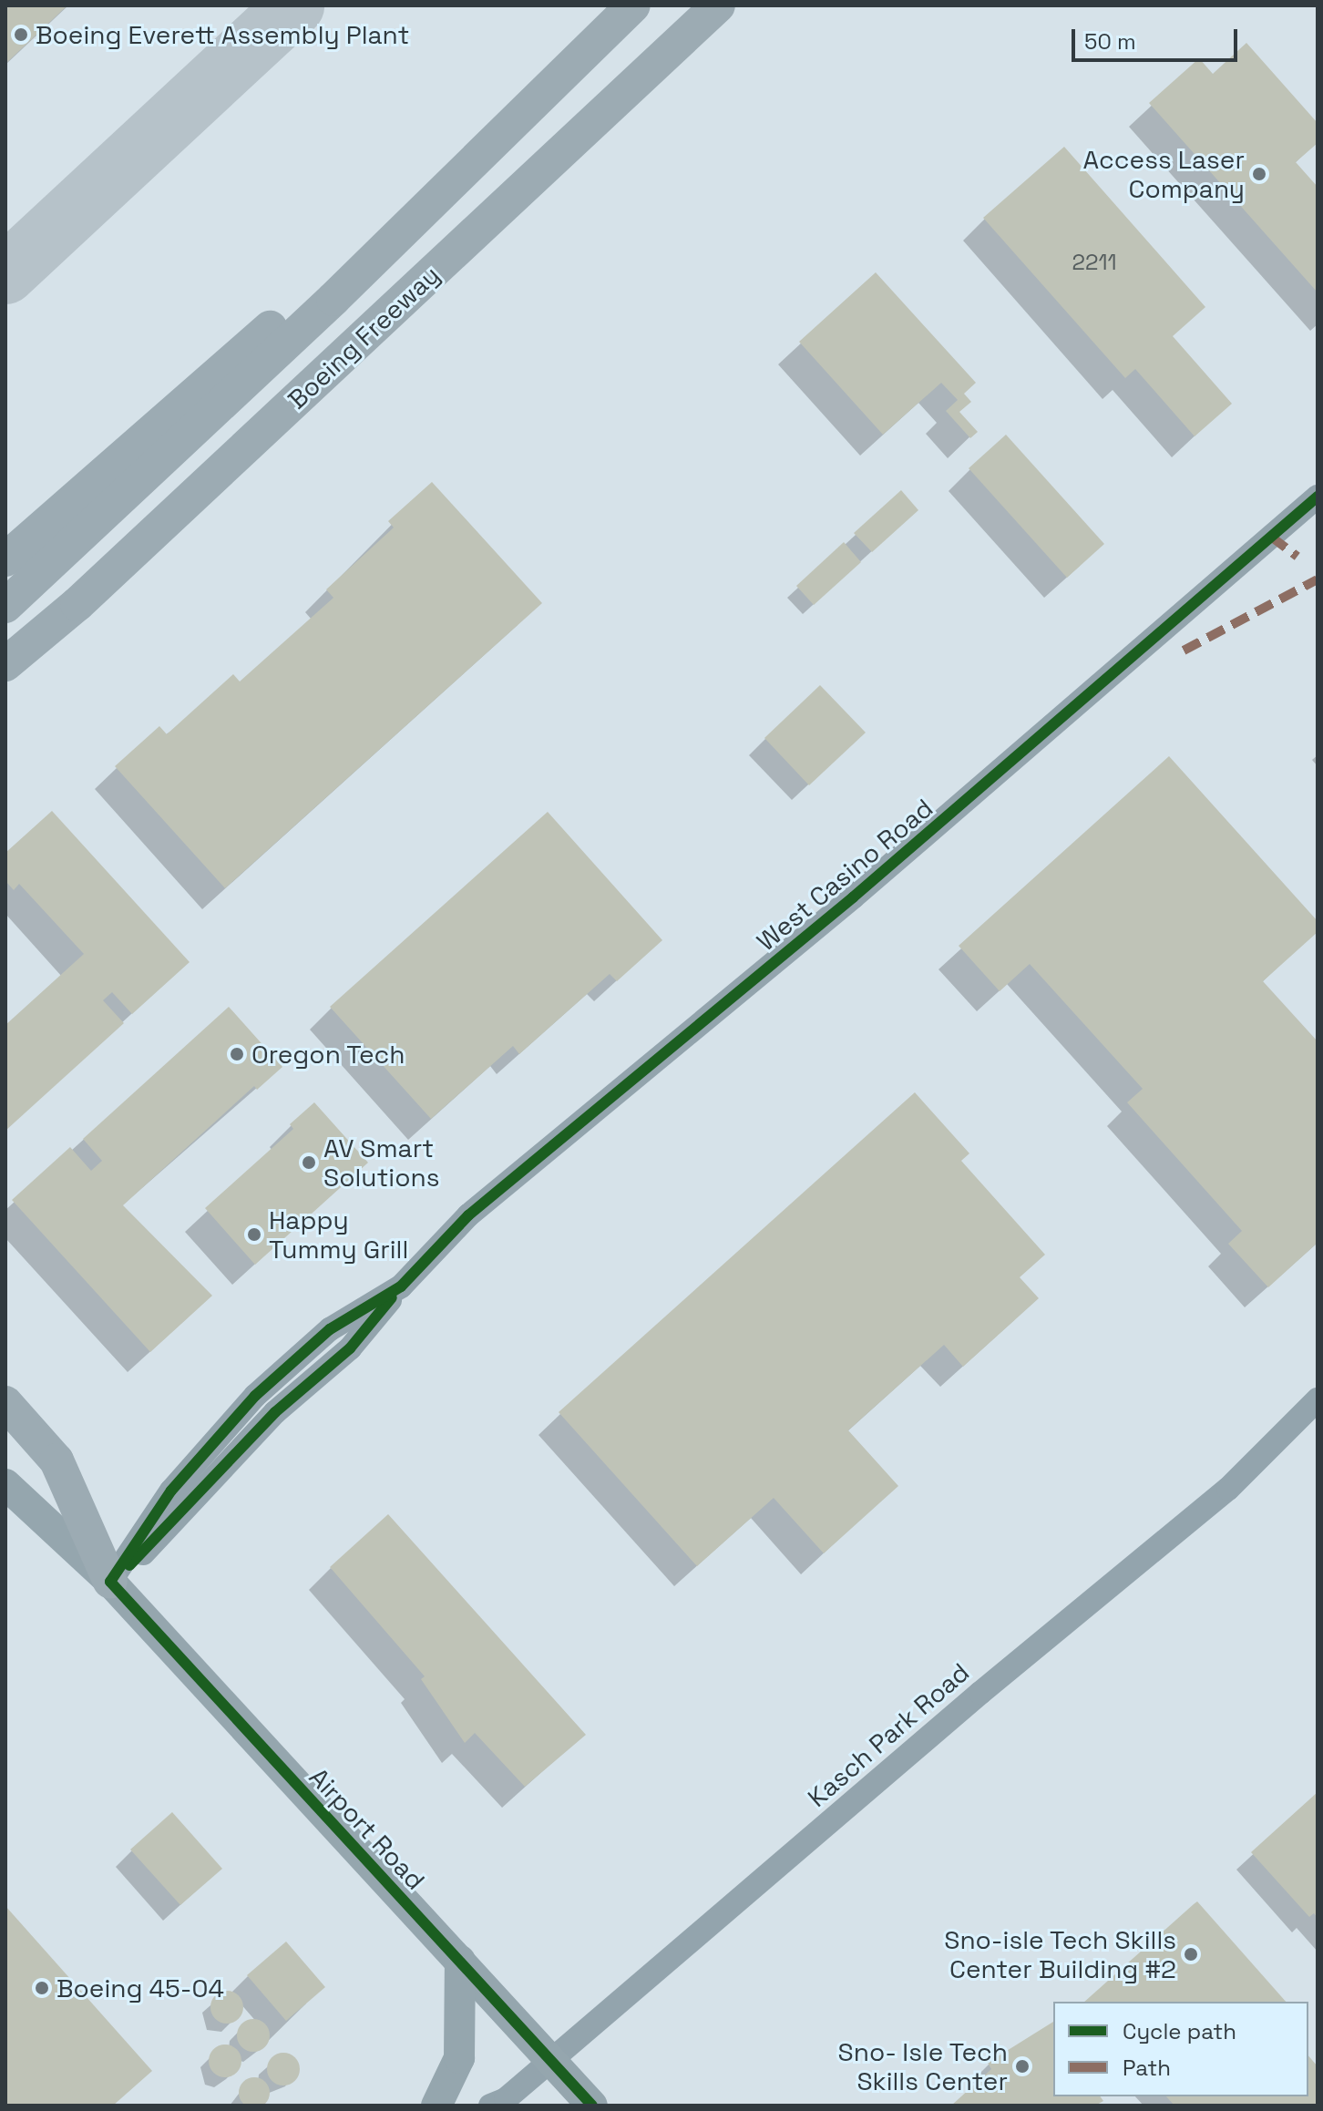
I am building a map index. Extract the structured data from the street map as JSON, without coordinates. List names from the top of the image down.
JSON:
{
  "streets": {
    "highway": ["Boeing Freeway"],
    "main road": ["Airport Road"],
    "street": ["West Casino Road", "Kasch Park Road"]
  },
  "crossings": [
    ["West Casino Road", "Airport Road"],
    ["Kasch Park Road", "Airport Road"]
  ],
  "places": [
    "Boeing Everett Assembly Plant",
    "Access Laser Company",
    "Oregon Tech",
    "AV Smart Solutions",
    "Happy Tummy Grill",
    "Sno-isle Tech Skills Center Building #2",
    "Boeing 45-04",
    "Sno- Isle Tech Skills Center"
  ],
  "house_numbers": ["2211"],
  "legend": ["Cycle path", "Path"],
  "scale_bar": "50 m"
}
